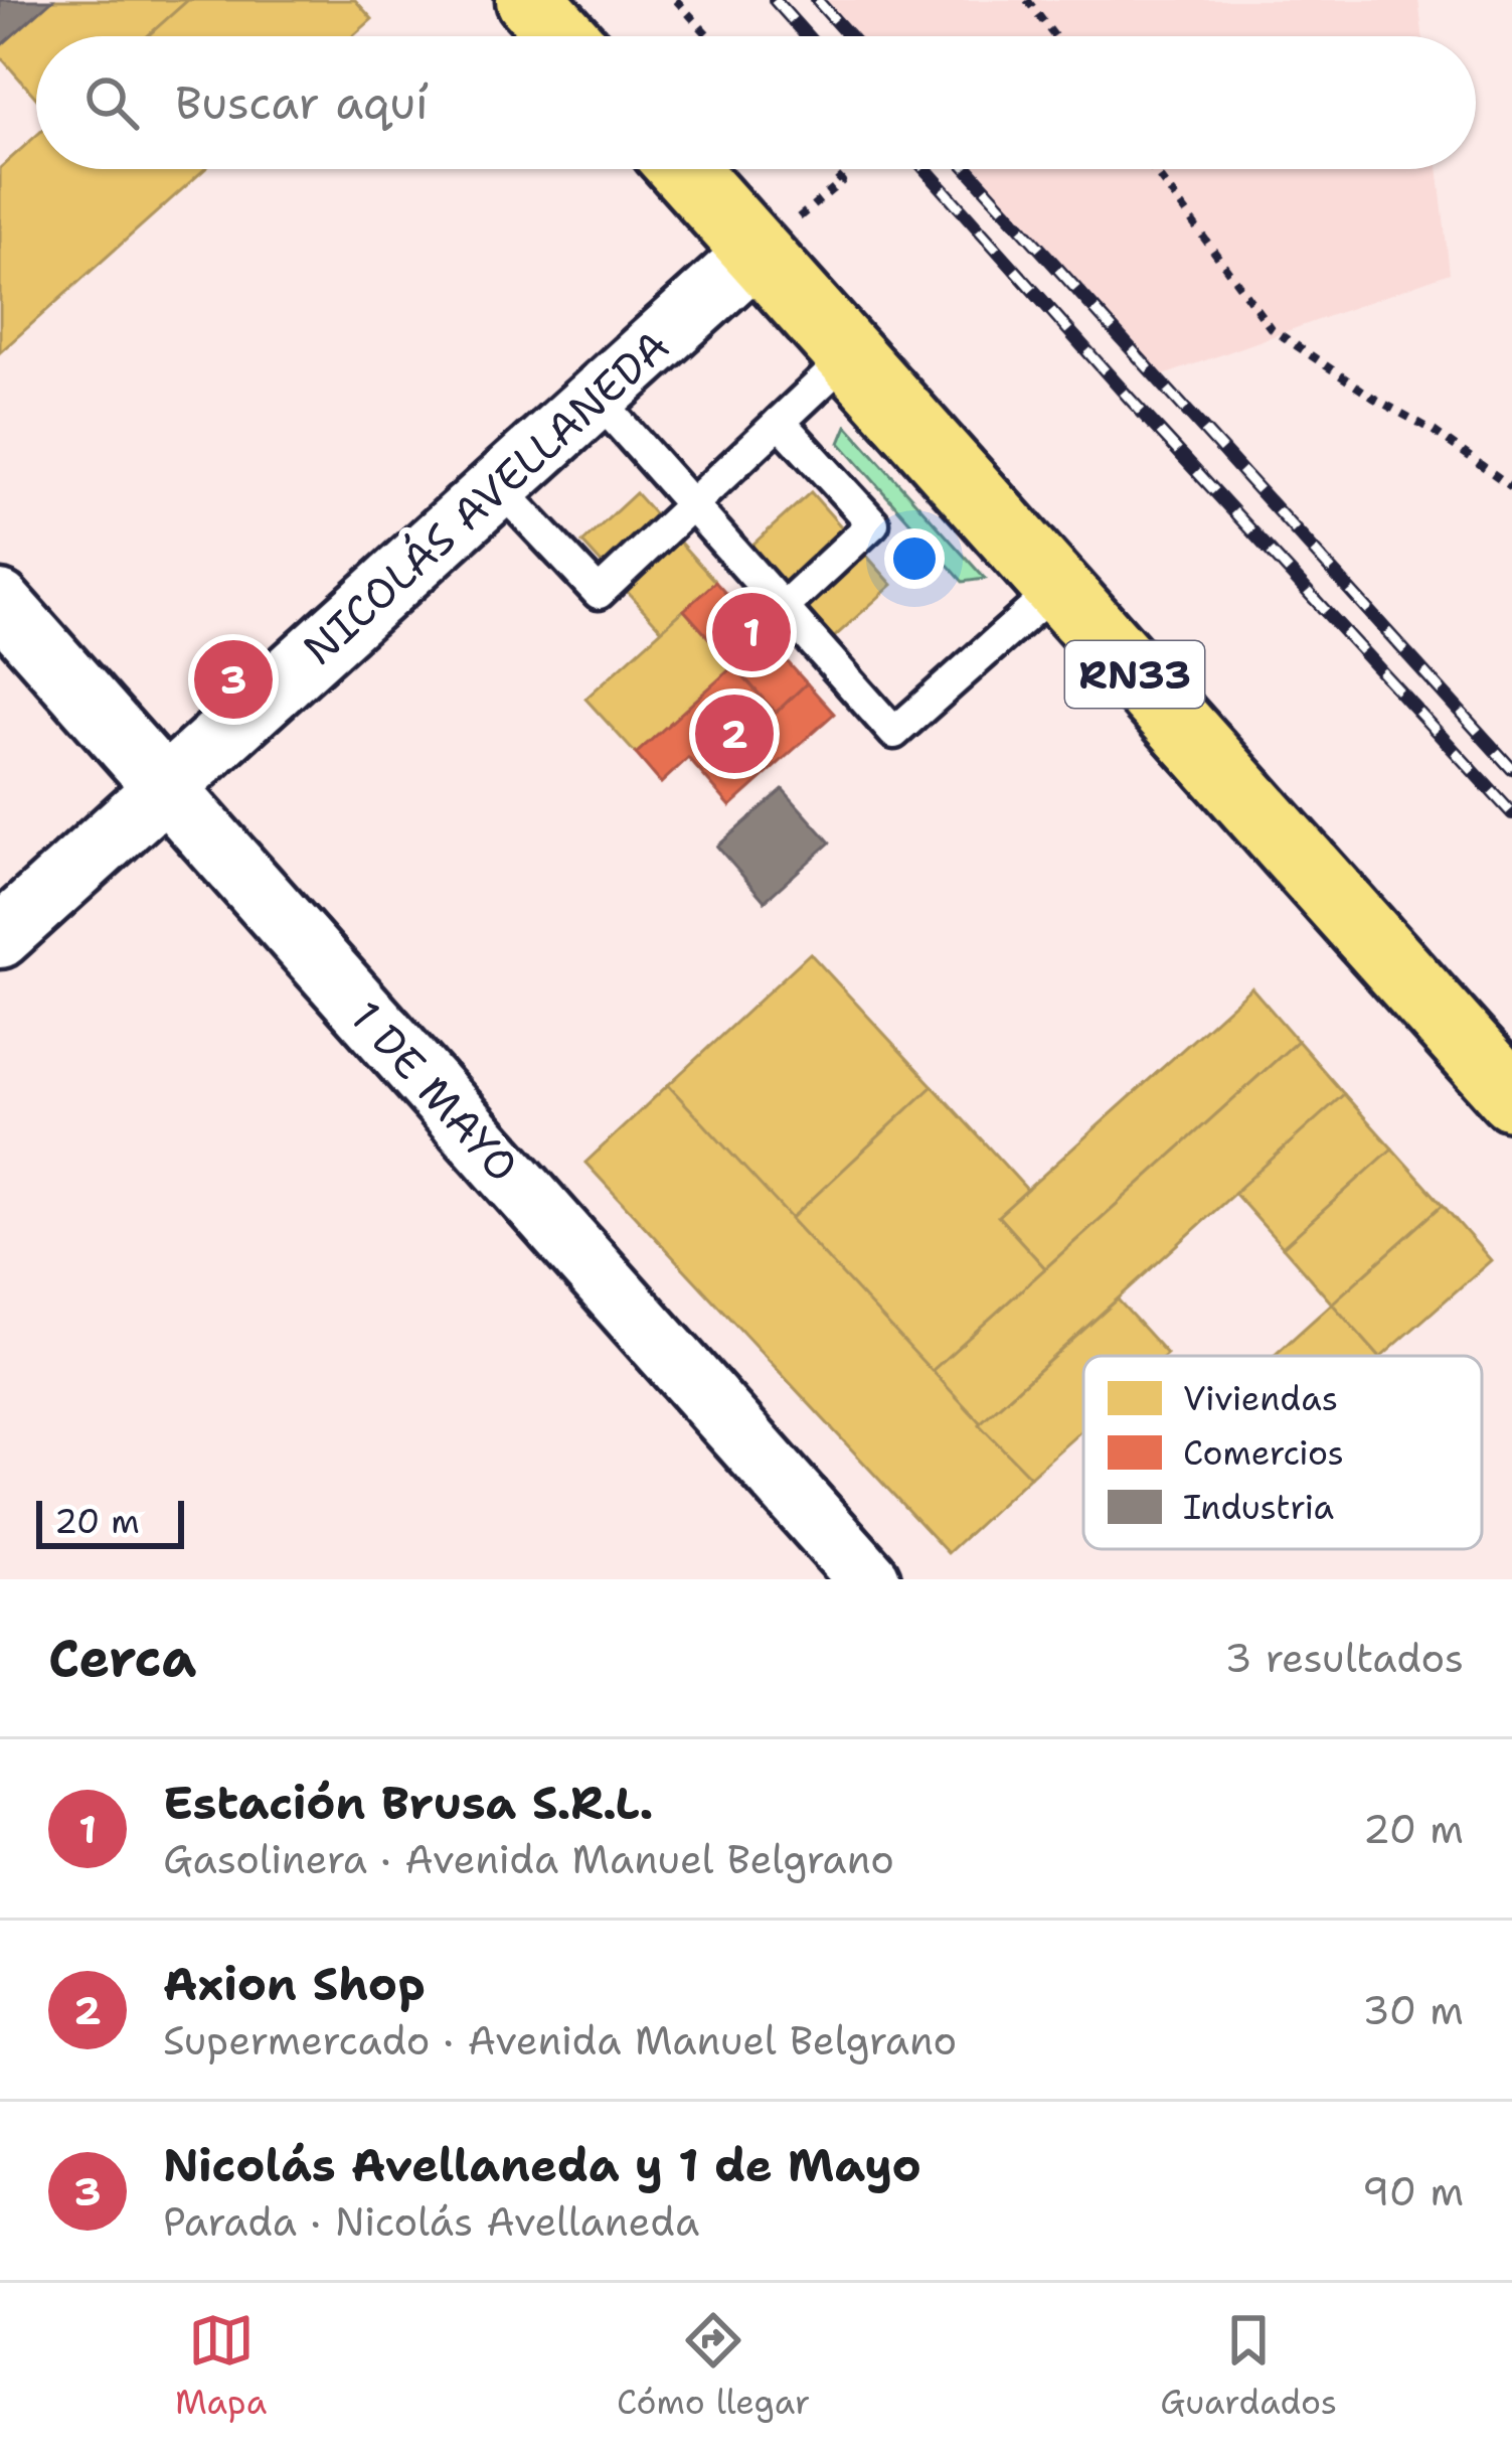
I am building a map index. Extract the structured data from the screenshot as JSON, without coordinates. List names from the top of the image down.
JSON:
{
  "streets": {
    "main road": ["RN33"],
    "street": ["NICOLÁS AVELLANEDA", "1 DE MAYO"]
  },
  "crossings": [
    ["NICOLÁS AVELLANEDA", "RN33"],
    ["NICOLÁS AVELLANEDA", "1 DE MAYO"]
  ],
  "legend": ["Viviendas", "Comercios", "Industria"],
  "scale_bar": "20 m",
  "page": {
    "search": "Buscar aquí",
    "pins": ["1", "3", "2"],
    "scale": "20 m",
    "heading": ["Cerca", "3 resultados"],
    "list": [
      {
        "mark": "1",
        "name": "Estación Brusa S.R.L.",
        "note": "Gasolinera · Avenida Manuel Belgrano",
        "value": "20 m"
      },
      {
        "mark": "2",
        "name": "Axion Shop",
        "note": "Supermercado · Avenida Manuel Belgrano",
        "value": "30 m"
      },
      {
        "mark": "3",
        "name": "Nicolás Avellaneda y 1 de Mayo",
        "note": "Parada · Nicolás Avellaneda",
        "value": "90 m"
      }
    ],
    "nav": ["Mapa", "Cómo llegar", "Guardados"]
  }
}
